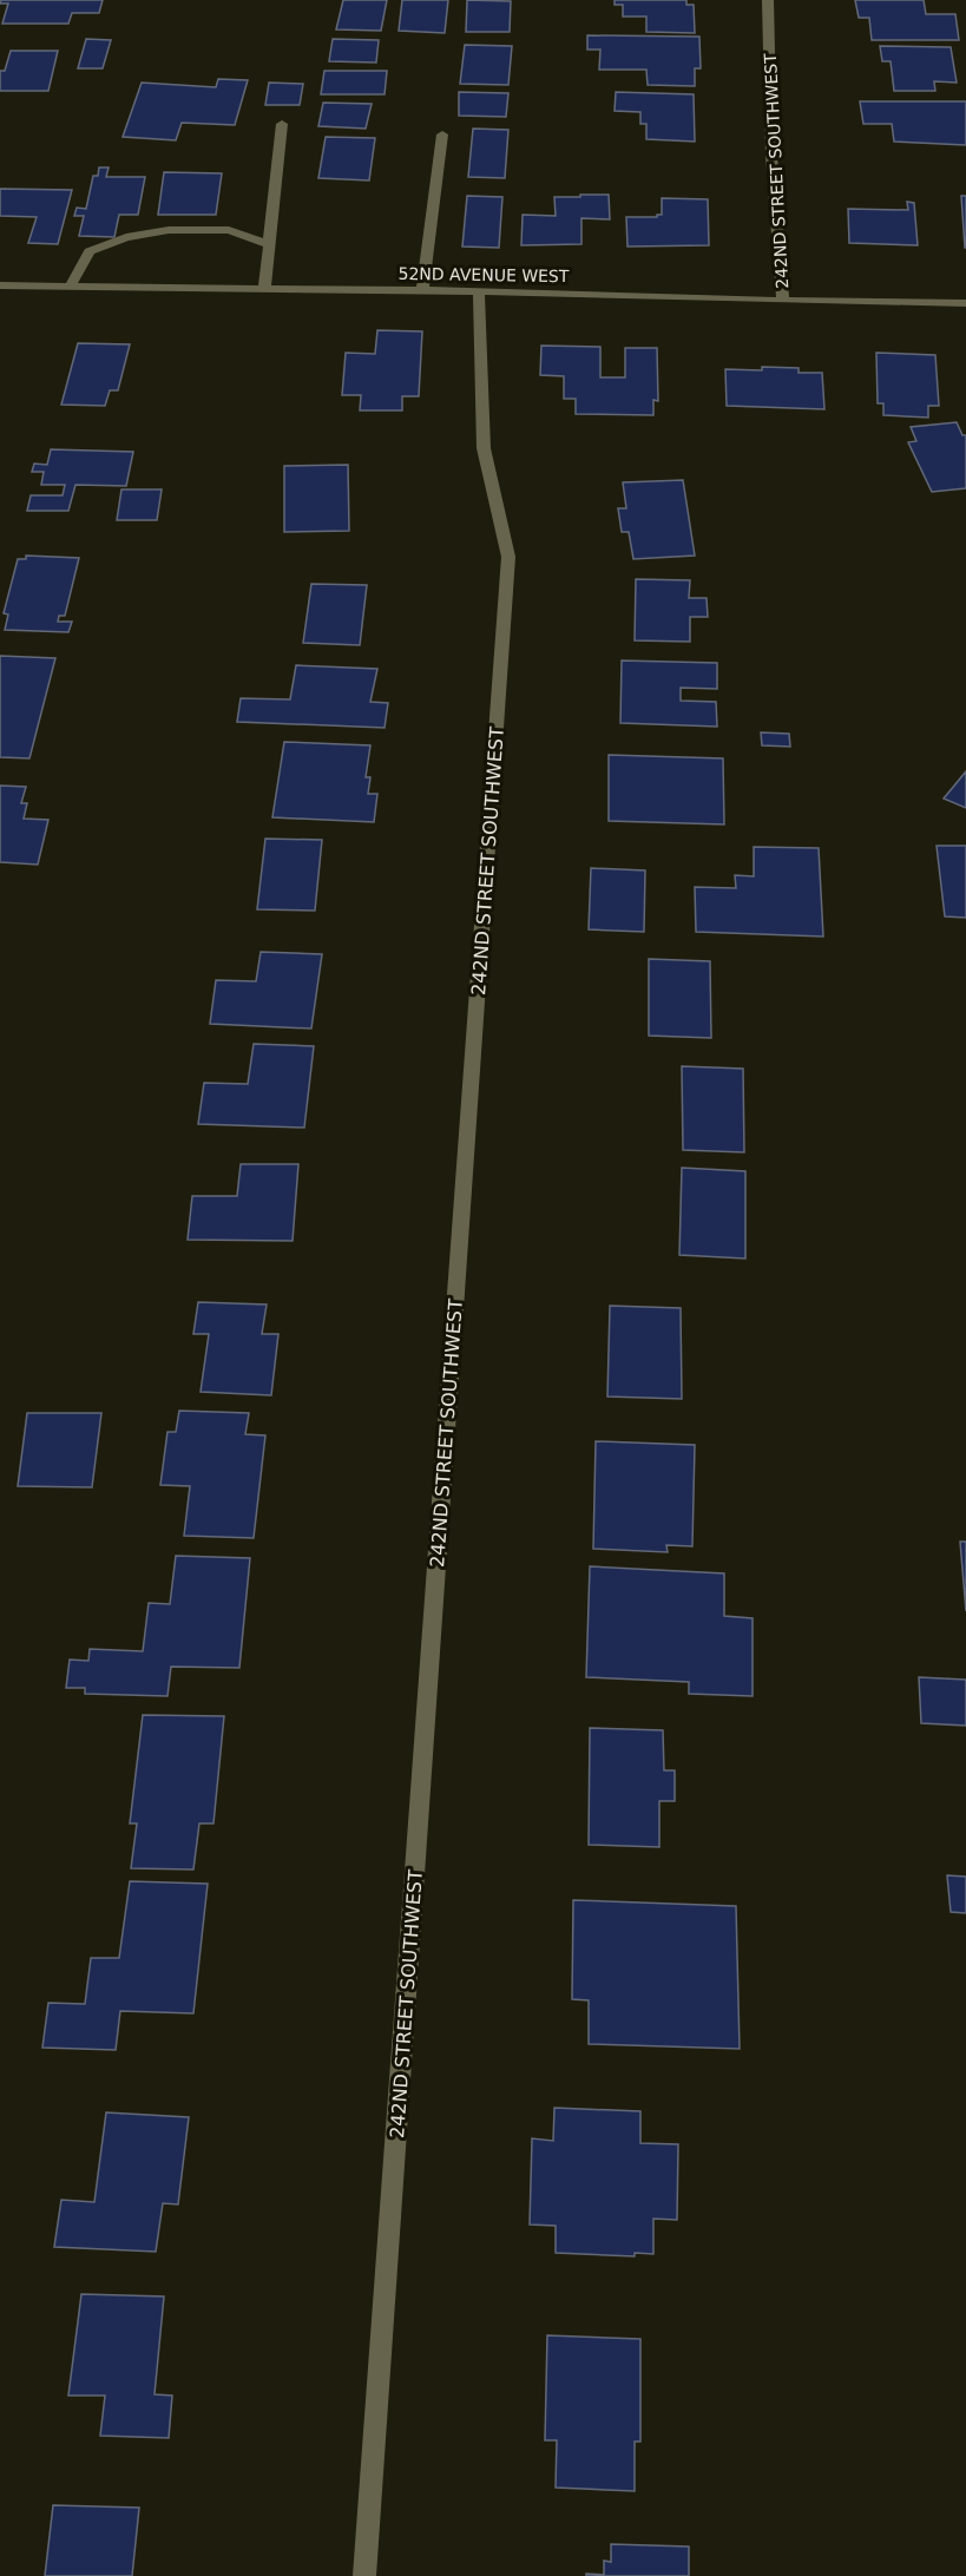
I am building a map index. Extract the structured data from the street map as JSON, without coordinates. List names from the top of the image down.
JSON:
{
  "streets": {
    "street": ["242ND STREET SOUTHWEST", "52ND AVENUE WEST"]
  },
  "crossings": [
    ["242ND STREET SOUTHWEST", "52ND AVENUE WEST"]
  ]
}
